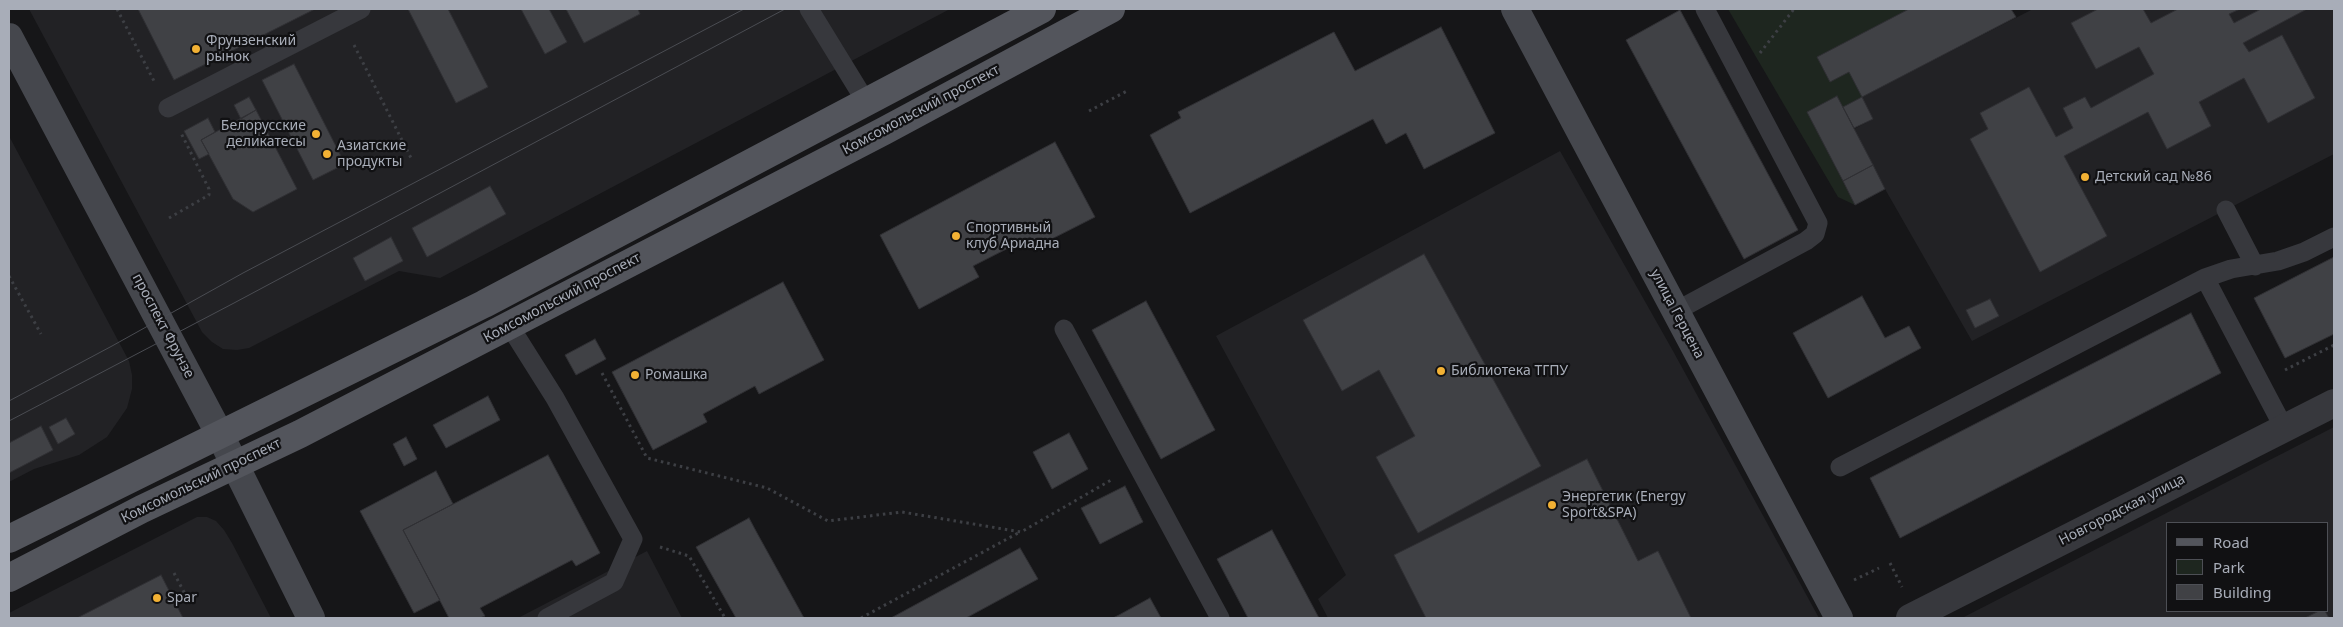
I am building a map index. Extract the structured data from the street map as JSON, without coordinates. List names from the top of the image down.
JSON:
{
  "streets": {
    "main road": ["Комсомольский проспект"],
    "street": ["улица Герцена", "проспект Фрунзе", "Новгородская улица"]
  },
  "crossings": [
    ["Комсомольский проспект", "проспект Фрунзе"]
  ],
  "places": [
    "Фрунзенский рынок",
    "Белорусские деликатесы",
    "Азиатские продукты",
    "Детский сад №86",
    "Спортивный клуб Ариадна",
    "Библиотека ТГПУ",
    "Ромашка",
    "Энергетик (Energy Sport&SPA)",
    "Spar"
  ],
  "legend": ["Road", "Park", "Building"]
}
